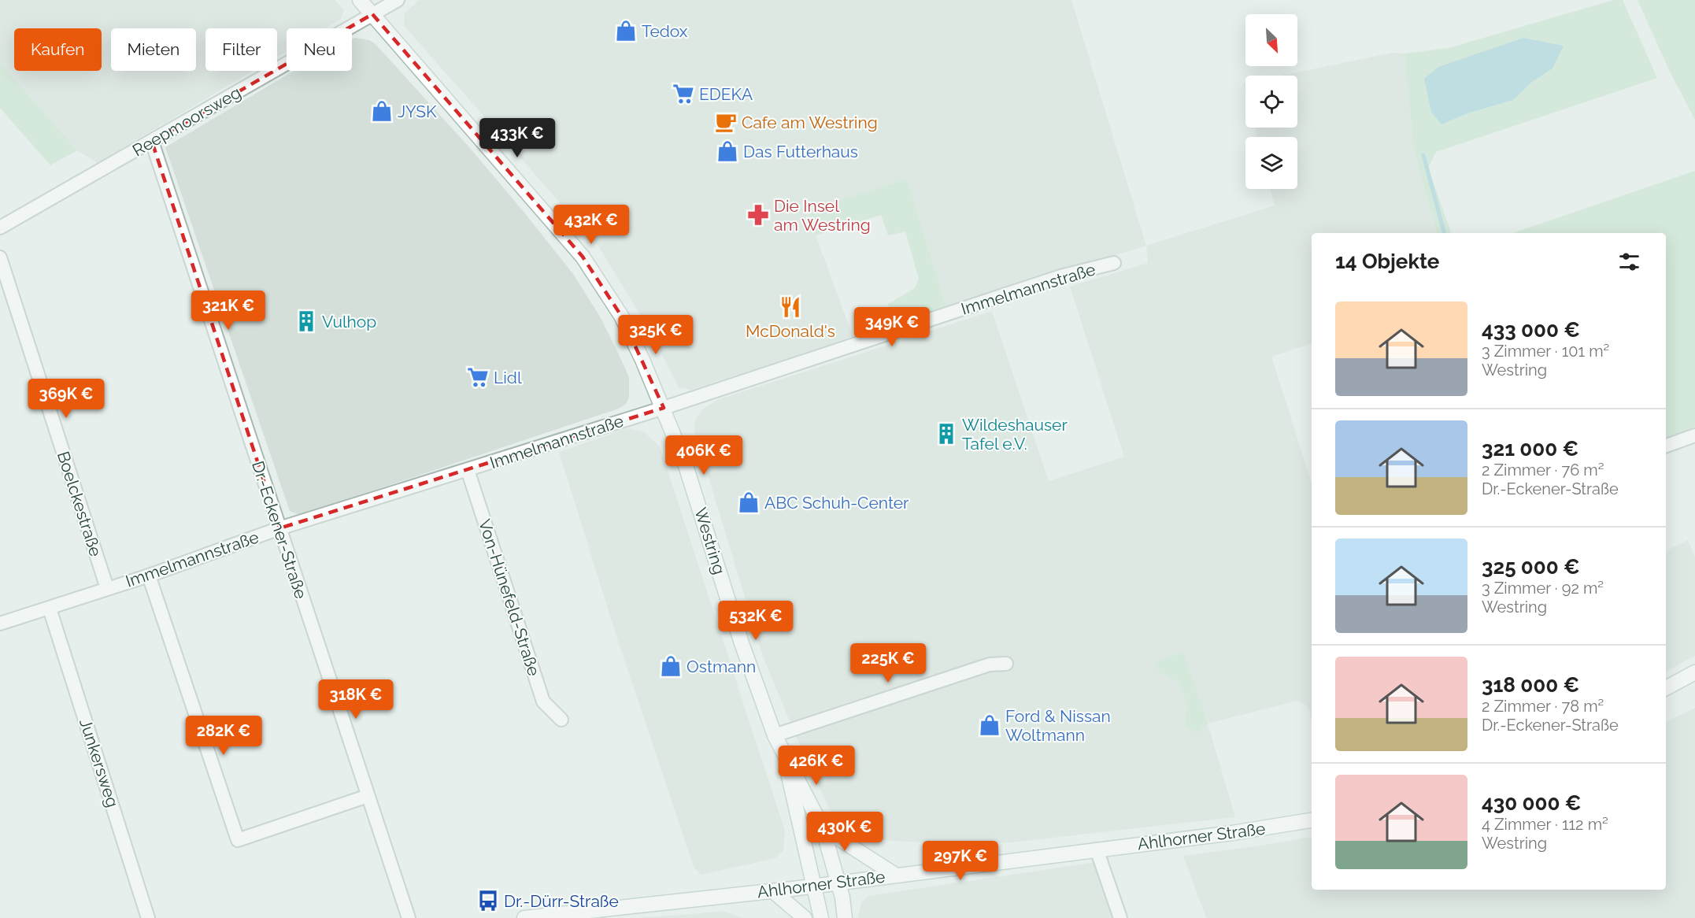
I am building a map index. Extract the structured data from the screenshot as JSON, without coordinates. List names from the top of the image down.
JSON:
{
  "streets": {
    "main road": ["Westring", "Ahlhorner Straße"],
    "street": [
      "Reepmoorsweg",
      "Immelmannstraße",
      "Boelckestraße",
      "Dr.-Eckener-Straße",
      "Von-Hünefeld-Straße",
      "Junkersweg"
    ]
  },
  "crossings": [
    ["Reepmoorsweg", "Dr.-Eckener-Straße"],
    ["Reepmoorsweg", "Westring"],
    ["Immelmannstraße", "Boelckestraße"],
    ["Immelmannstraße", "Dr.-Eckener-Straße"],
    ["Immelmannstraße", "Westring"],
    ["Immelmannstraße", "Von-Hünefeld-Straße"],
    ["Immelmannstraße", "Junkersweg"],
    ["Westring", "Ahlhorner Straße"]
  ],
  "places": {
    "shop": [
      "Tedox",
      "JYSK",
      "Das Futterhaus",
      "ABC Schuh-Center",
      "Ostmann",
      "Ford & Nissan Woltmann"
    ],
    "supermarket": ["EDEKA", "Lidl"],
    "cafe": ["Cafe am Westring"],
    "pharmacy": ["Die Insel am Westring"],
    "restaurant": ["McDonald's"],
    "building": ["Vulhop", "Wildeshauser Tafel e.V."],
    "bus stop": ["Dr.-Dürr-Straße"]
  },
  "north": "bottom right",
  "page": {
    "chip": [
      "Kaufen",
      "Mieten",
      "Filter",
      "Neu"
    ],
    "price": [
      "433K €",
      "432K €",
      "321K €",
      "349K €",
      "325K €",
      "369K €",
      "406K €",
      "532K €",
      "225K €",
      "318K €",
      "282K €",
      "426K €",
      "430K €",
      "297K €"
    ],
    "heading": "14 Objekte",
    "list": [
      {
        "name": "433 000 €",
        "note": "3 Zimmer · 101 m² · Westring"
      },
      {
        "name": "321 000 €",
        "note": "2 Zimmer · 76 m² · Dr.-Eckener-Straße"
      },
      {
        "name": "325 000 €",
        "note": "3 Zimmer · 92 m² · Westring"
      },
      {
        "name": "318 000 €",
        "note": "2 Zimmer · 78 m² · Dr.-Eckener-Straße"
      },
      {
        "name": "430 000 €",
        "note": "4 Zimmer · 112 m² · Westring"
      }
    ]
  }
}
